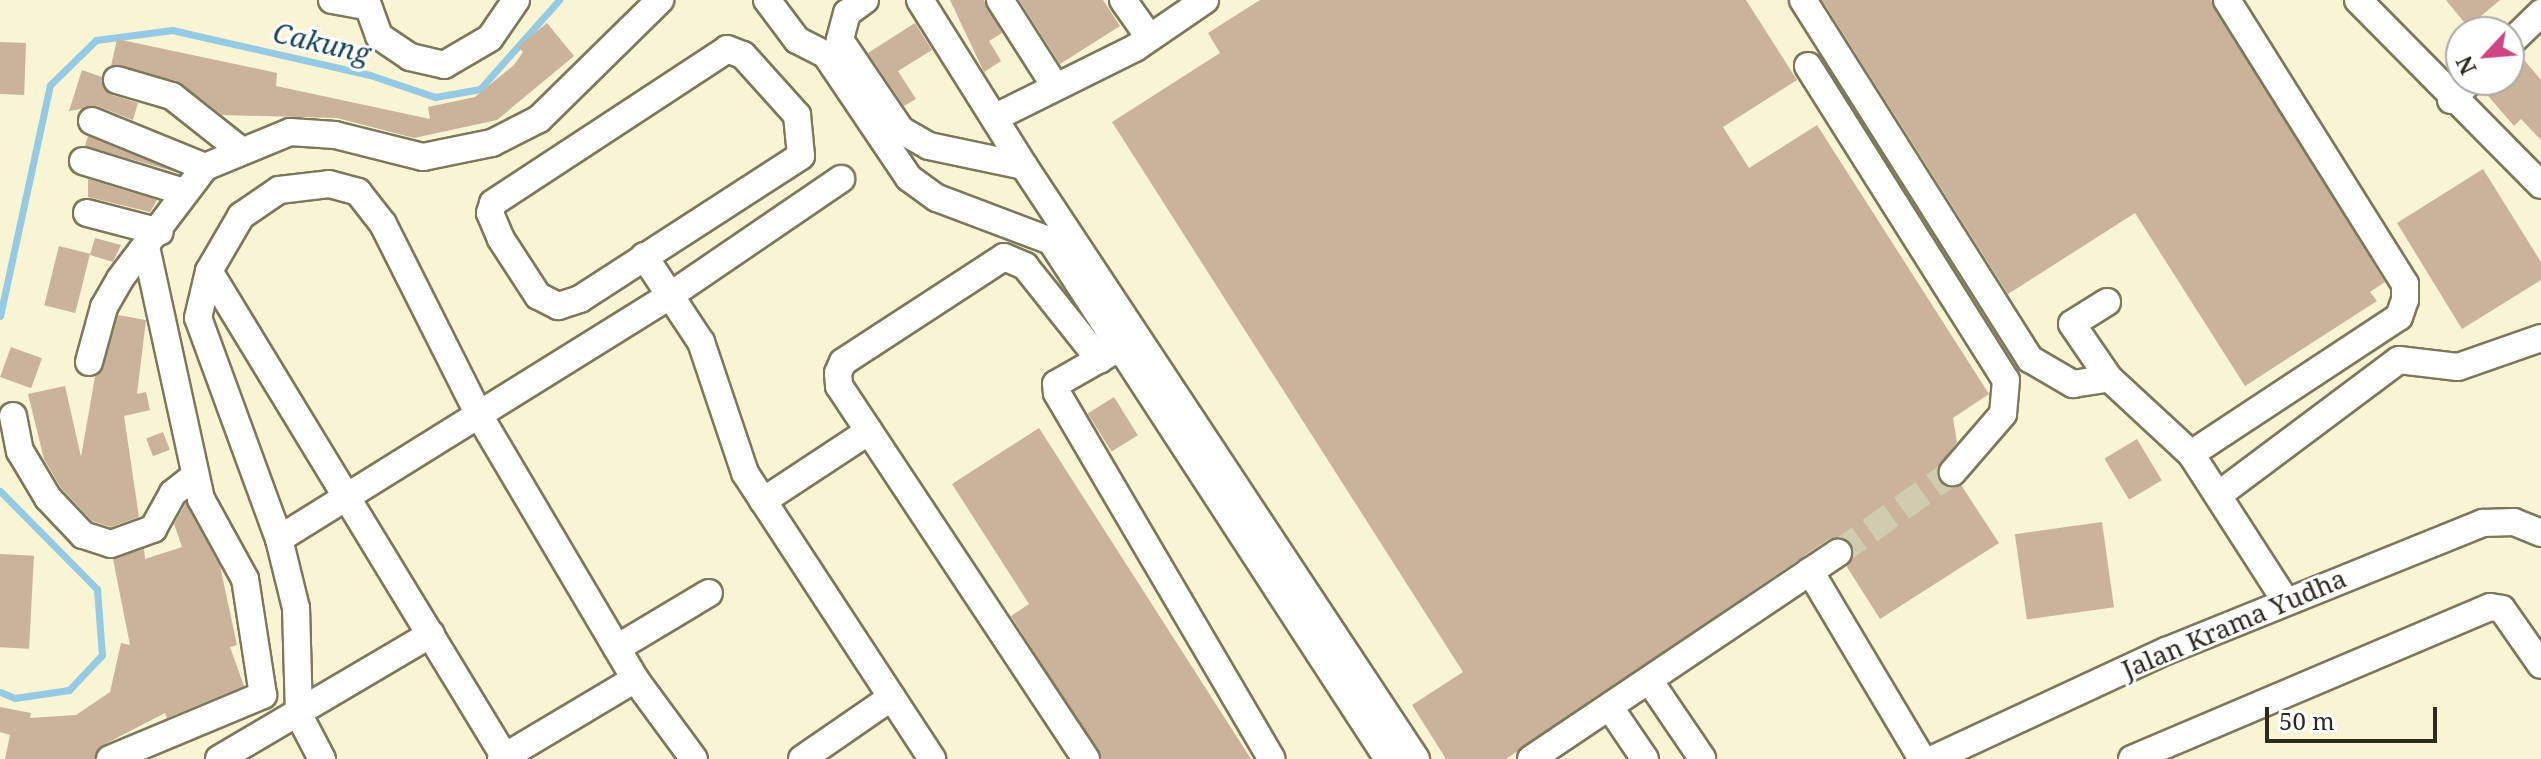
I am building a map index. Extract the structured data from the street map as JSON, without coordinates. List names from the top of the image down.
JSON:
{
  "streets": {
    "lane": ["Jalan Krama Yudha"]
  },
  "water": ["Cakung"],
  "scale_bar": "50 m",
  "north": "bottom left"
}
